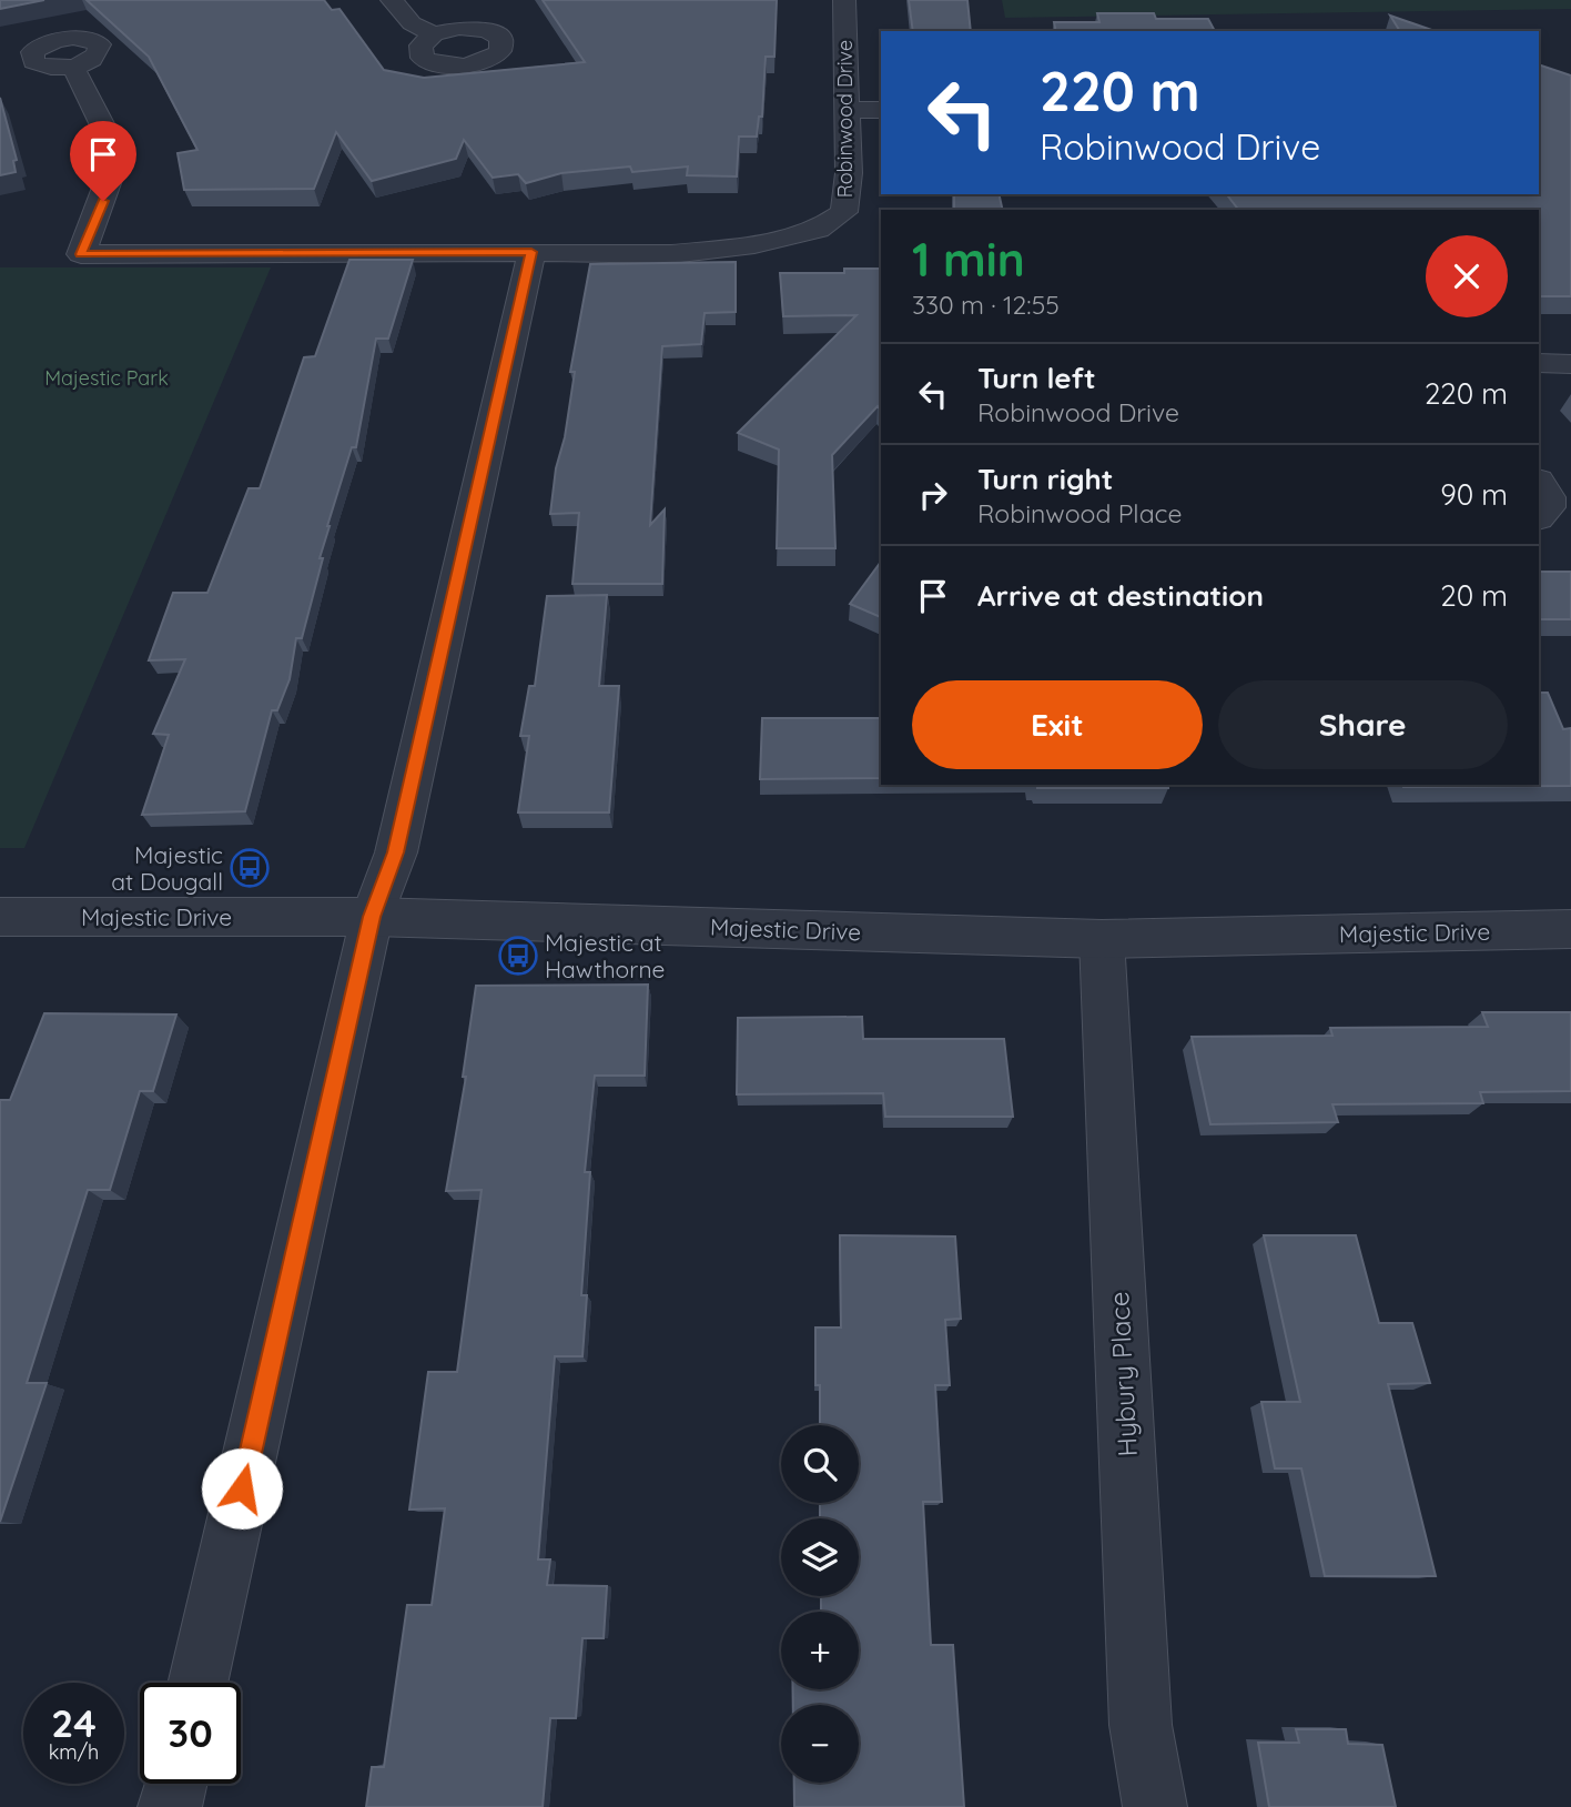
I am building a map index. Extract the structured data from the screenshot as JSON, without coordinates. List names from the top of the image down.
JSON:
{
  "streets": {
    "street": ["Robinwood Drive", "Majestic Drive", "Hybury Place"]
  },
  "crossings": [
    ["Majestic Drive", "Hybury Place"]
  ],
  "parks": ["Majestic Park"],
  "places": {
    "bus stop": ["Majestic at Dougall", "Majestic at Hawthorne"]
  },
  "page": {
    "turn": ["220 m", "Robinwood Drive"],
    "heading": ["1 min", "330 m · 12:55"],
    "list": [
      {
        "name": "Turn left",
        "note": "Robinwood Drive",
        "value": "220 m"
      },
      {
        "name": "Turn right",
        "note": "Robinwood Place",
        "value": "90 m"
      },
      {
        "name": "Arrive at destination",
        "value": "20 m"
      }
    ],
    "buttons": ["Exit", "Share"],
    "map_buttons": ["+", "−"],
    "speed": "24 km/h",
    "limit": "30"
  }
}
